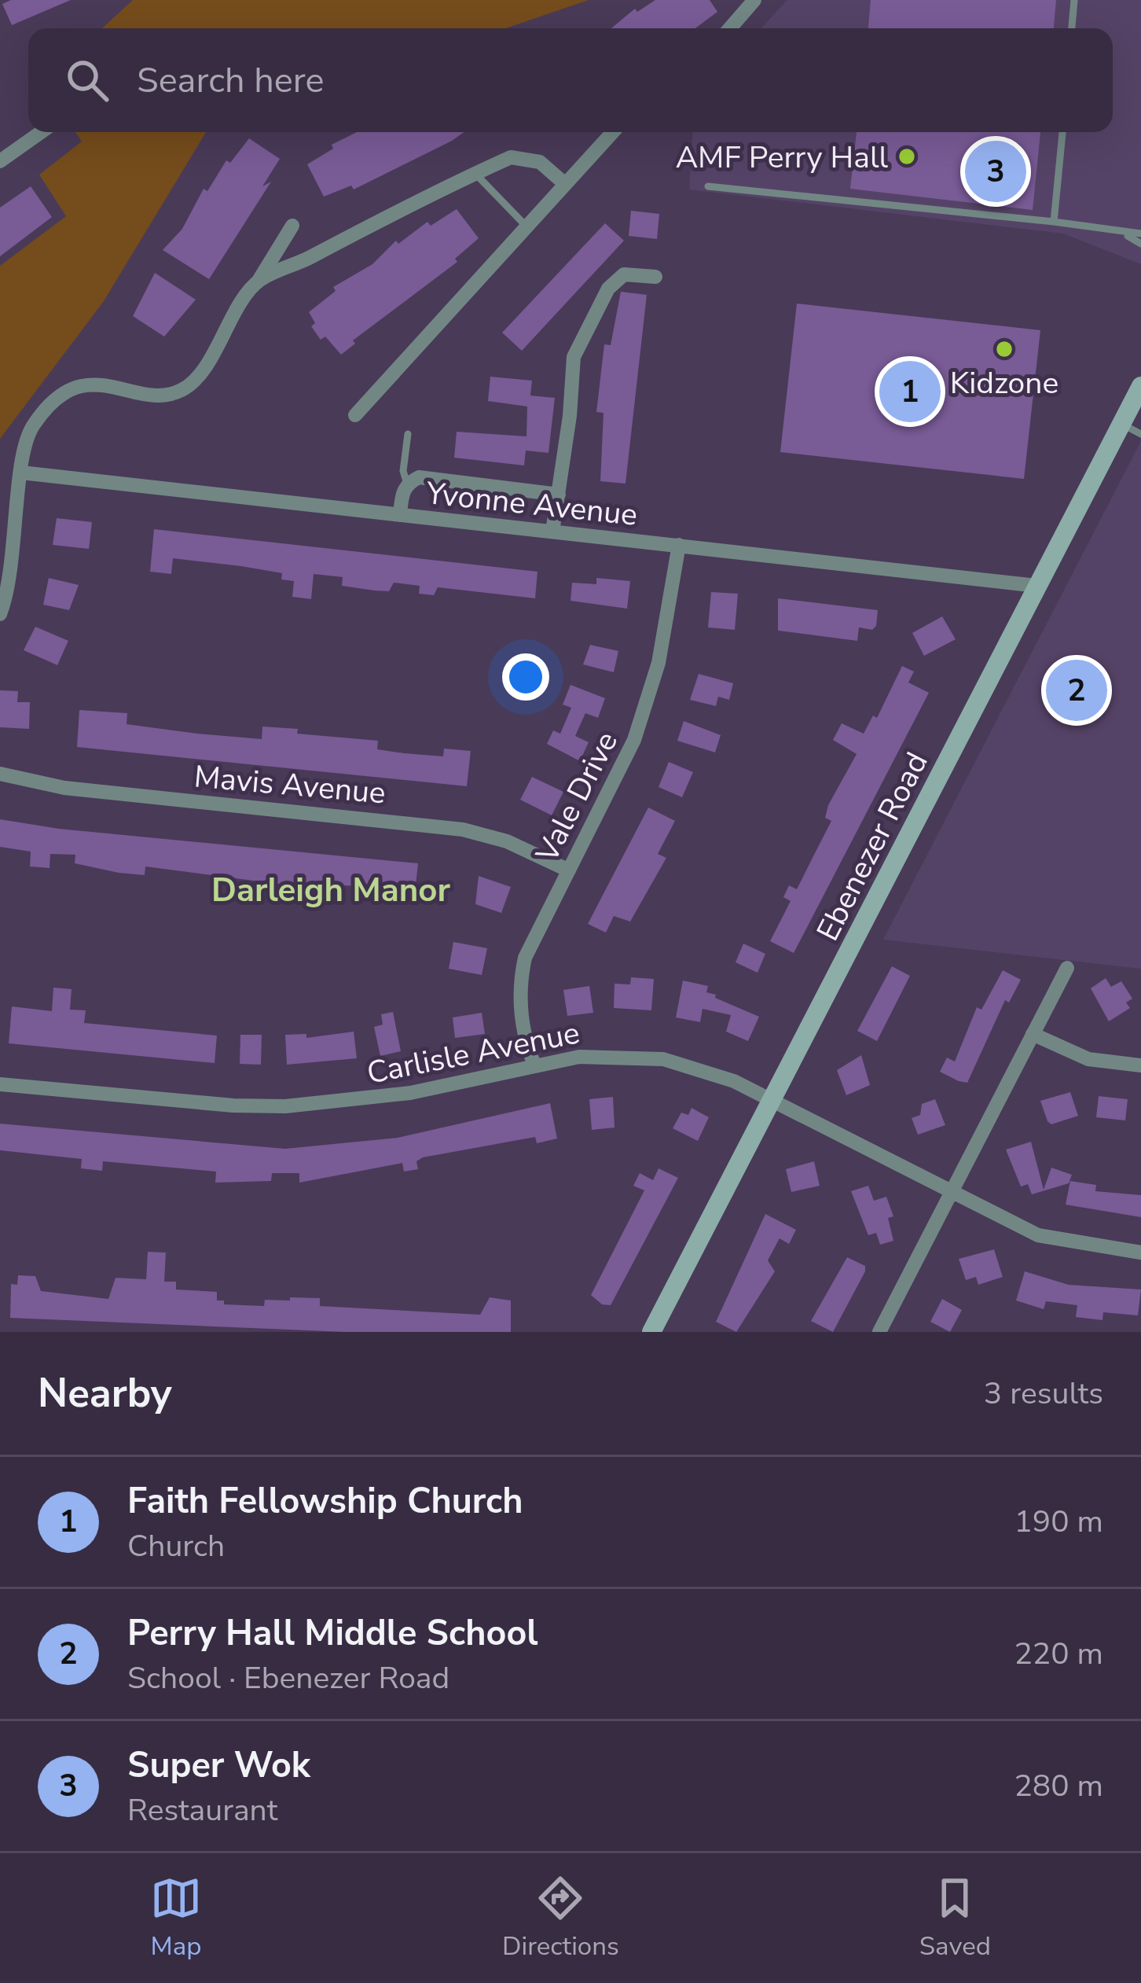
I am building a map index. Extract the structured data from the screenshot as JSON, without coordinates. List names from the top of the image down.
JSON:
{
  "streets": {
    "street": [
      "Yvonne Avenue",
      "Mavis Avenue",
      "Vale Drive",
      "Ebenezer Road",
      "Carlisle Avenue"
    ]
  },
  "crossings": [
    ["Yvonne Avenue", "Vale Drive"],
    ["Yvonne Avenue", "Ebenezer Road"],
    ["Mavis Avenue", "Vale Drive"],
    ["Vale Drive", "Carlisle Avenue"],
    ["Ebenezer Road", "Carlisle Avenue"]
  ],
  "districts": ["Darleigh Manor"],
  "places": ["AMF Perry Hall", "Kidzone"],
  "page": {
    "search": "Search here",
    "pins": ["3", "1", "2"],
    "heading": ["Nearby", "3 results"],
    "list": [
      {
        "mark": "1",
        "name": "Faith Fellowship Church",
        "note": "Church",
        "value": "190 m"
      },
      {
        "mark": "2",
        "name": "Perry Hall Middle School",
        "note": "School · Ebenezer Road",
        "value": "220 m"
      },
      {
        "mark": "3",
        "name": "Super Wok",
        "note": "Restaurant",
        "value": "280 m"
      }
    ],
    "nav": ["Map", "Directions", "Saved"]
  }
}
